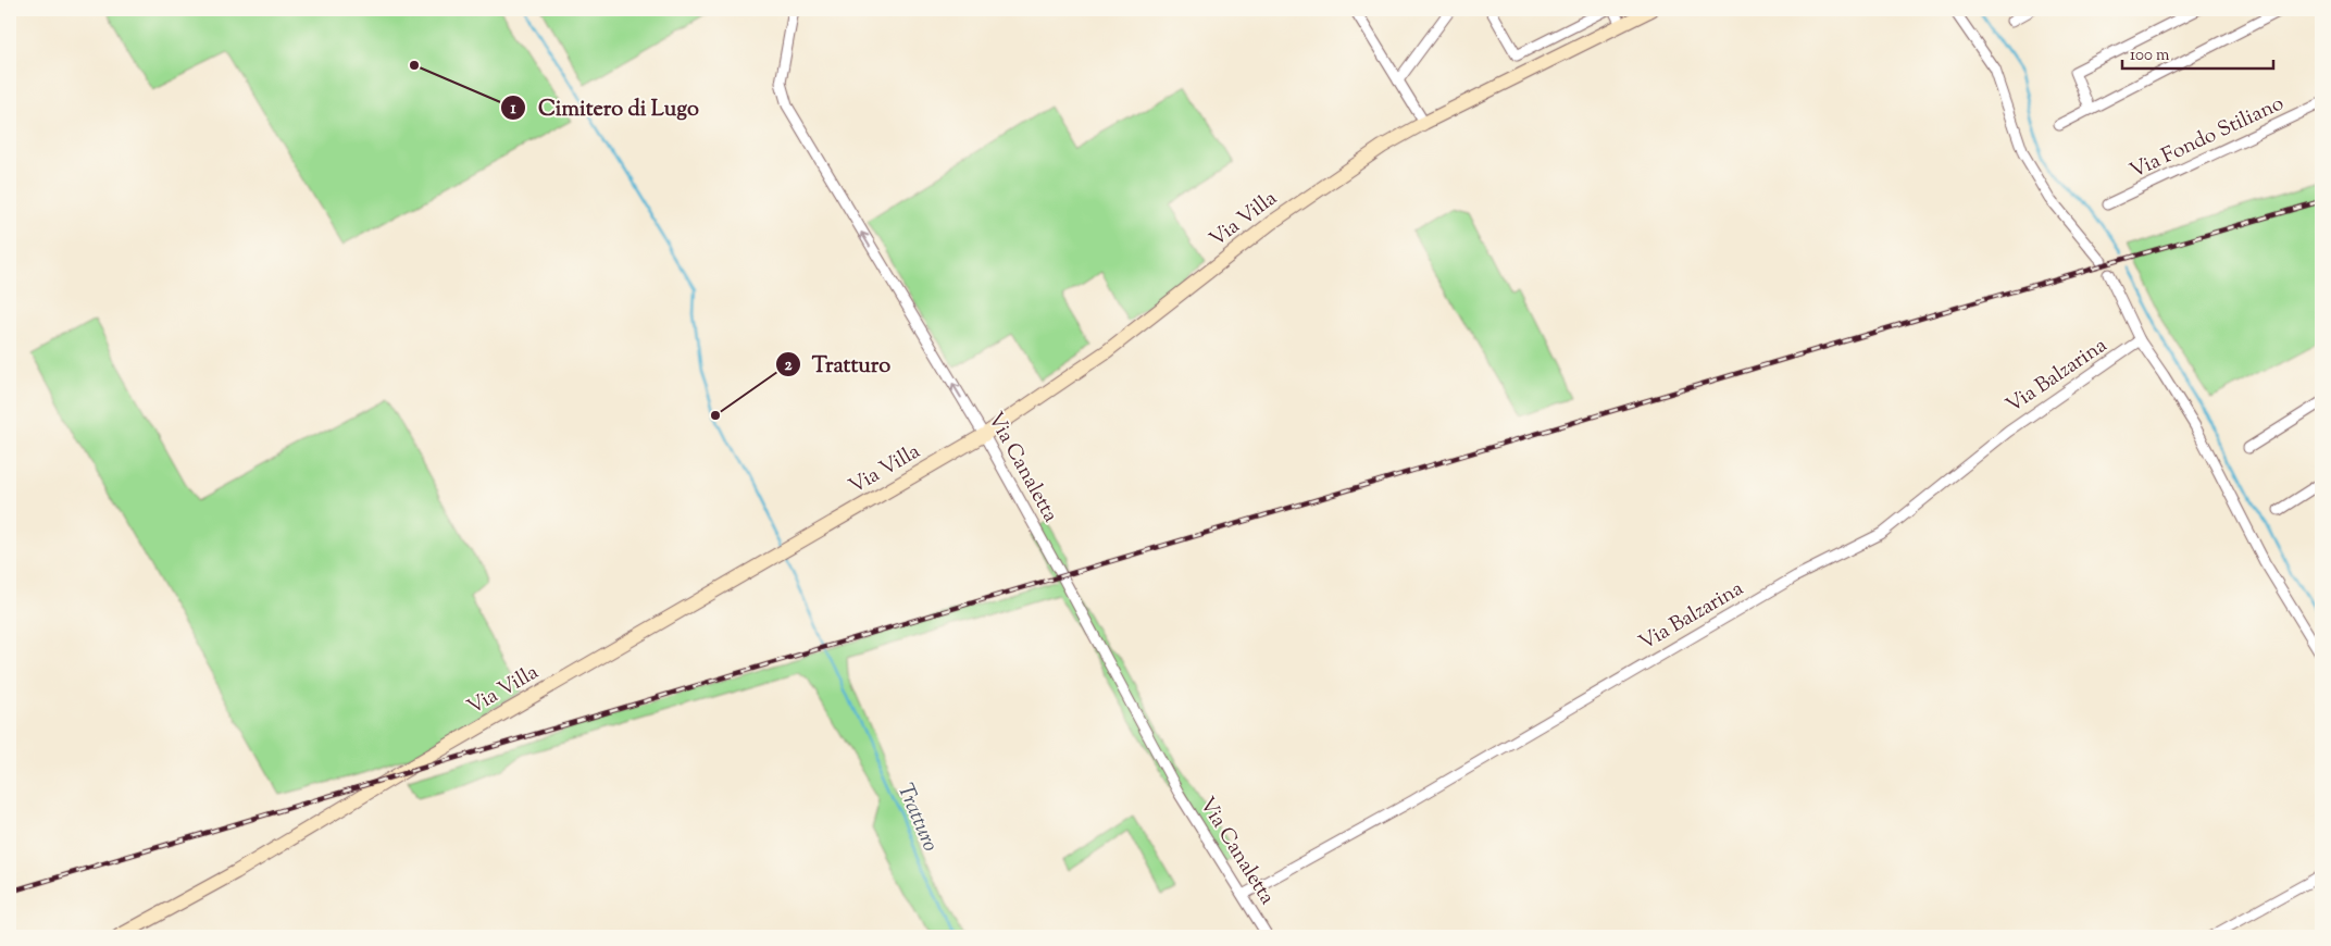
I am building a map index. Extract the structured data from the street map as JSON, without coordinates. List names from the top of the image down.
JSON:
{
  "streets": {
    "street": [
      "Via Fondo Stiliano",
      "Via Villa",
      "Via Balzarina",
      "Via Canaletta"
    ]
  },
  "crossings": [
    ["Via Villa", "Via Canaletta"],
    ["Via Balzarina", "Via Canaletta"]
  ],
  "one_way": ["Via Canaletta"],
  "water": ["Tratturo"],
  "places": ["Cimitero di Lugo", "Tratturo"],
  "scale_bar": "100 m"
}
